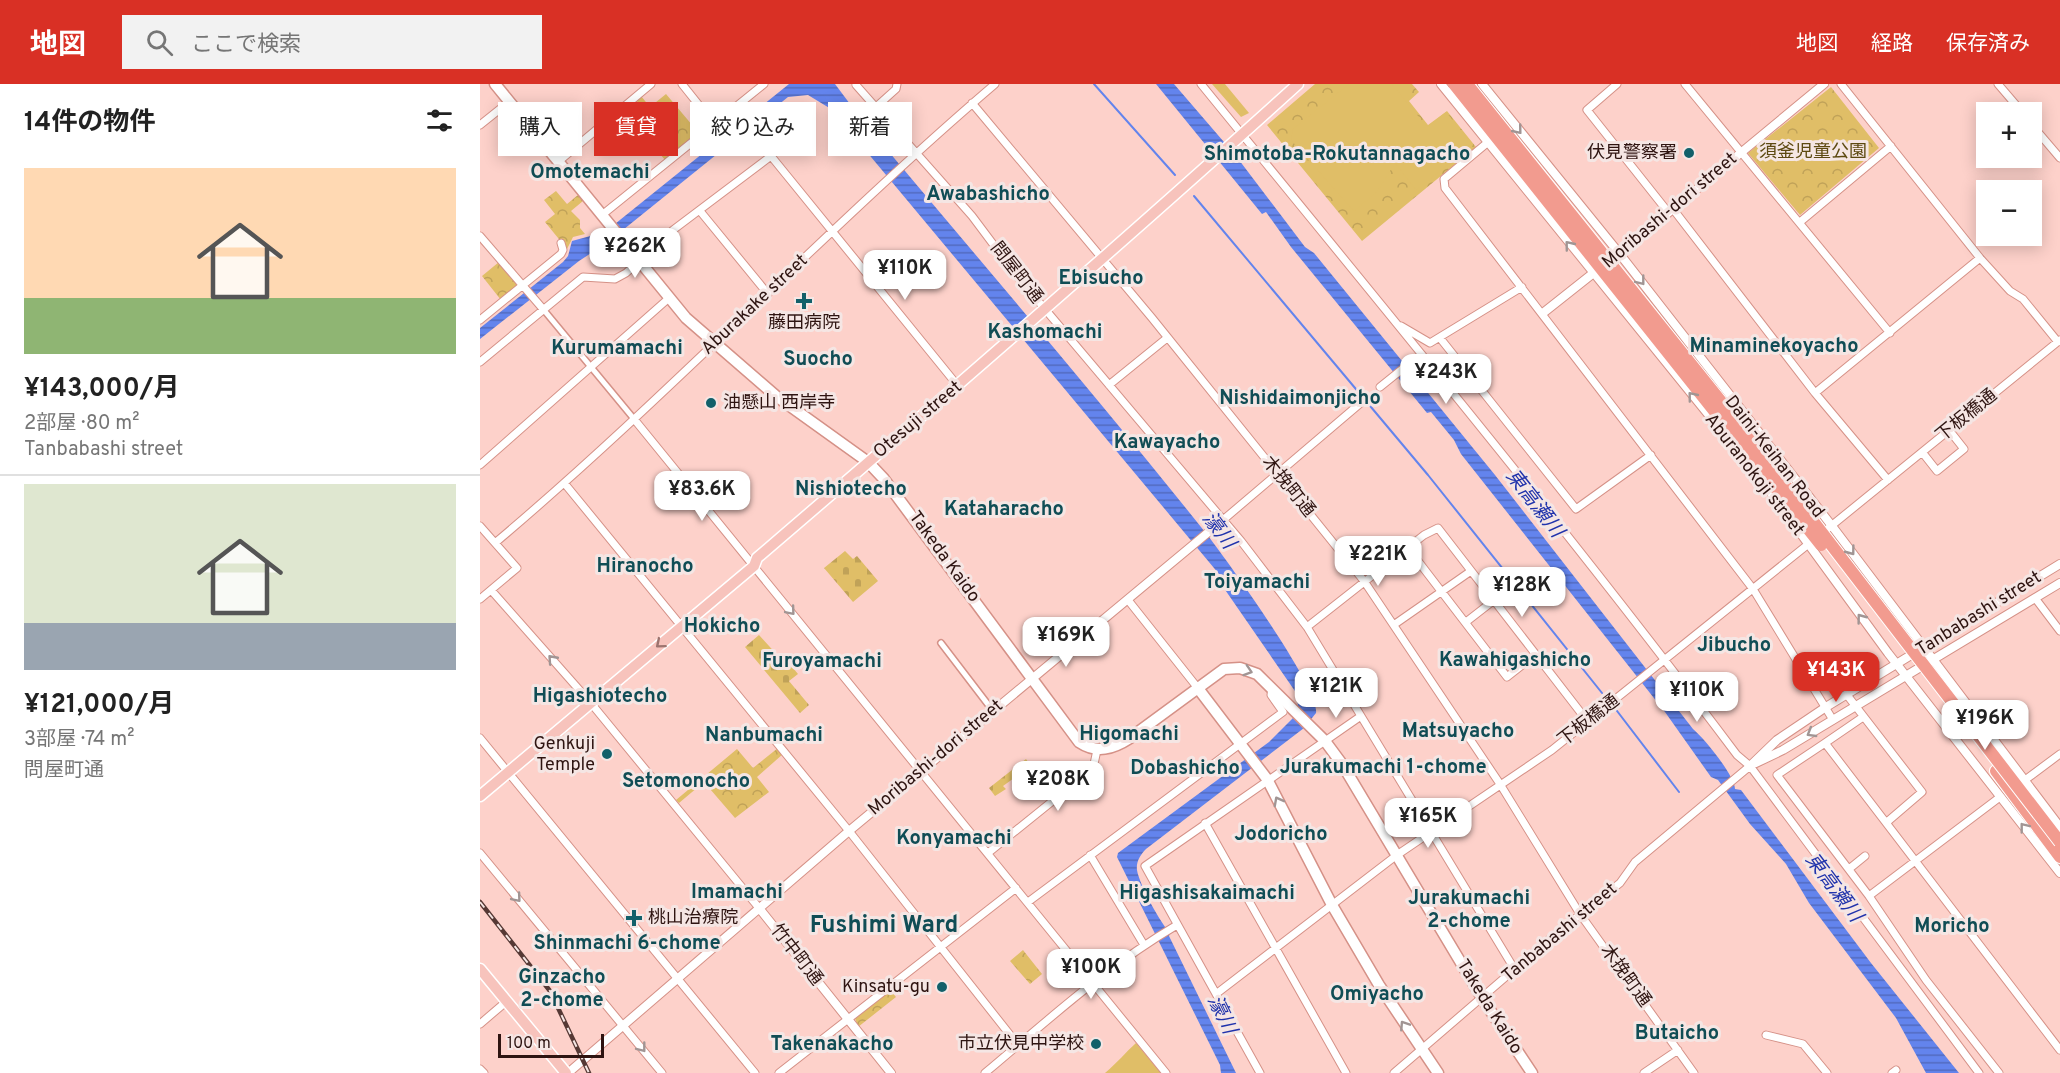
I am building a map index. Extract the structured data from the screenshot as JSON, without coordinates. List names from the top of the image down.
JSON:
{
  "streets": {
    "highway": ["Daini-Keihan Road"],
    "main road": ["Otesuji street", "Takeda Kaido"],
    "street": [
      "Moribashi-dori street",
      "問屋町通",
      "Aburakake street",
      "下板橋通",
      "Aburanokoji street",
      "木挽町通",
      "Tanbabashi street",
      "竹中町通"
    ]
  },
  "crossings": [
    ["Moribashi-dori street", "問屋町通"],
    ["Moribashi-dori street", "Aburanokoji street"],
    ["Moribashi-dori street", "木挽町通"],
    ["Moribashi-dori street", "Takeda Kaido"],
    ["Moribashi-dori street", "竹中町通"],
    ["問屋町通", "Aburakake street"],
    ["問屋町通", "下板橋通"],
    ["問屋町通", "Otesuji street"],
    ["問屋町通", "Tanbabashi street"],
    ["Aburakake street", "木挽町通"],
    ["Aburakake street", "Takeda Kaido"],
    ["下板橋通", "Aburanokoji street"],
    ["下板橋通", "木挽町通"],
    ["下板橋通", "Takeda Kaido"],
    ["Otesuji street", "木挽町通"],
    ["Otesuji street", "Takeda Kaido"],
    ["Otesuji street", "竹中町通"],
    ["Aburanokoji street", "Tanbabashi street"],
    ["木挽町通", "Tanbabashi street"],
    ["Takeda Kaido", "Tanbabashi street"]
  ],
  "districts": [
    "Shimotoba-Rokutannagacho",
    "Omotemachi",
    "Awabashicho",
    "Ebisucho",
    "Kashomachi",
    "Minaminekoyacho",
    "Kurumamachi",
    "Suocho",
    "Nishidaimonjicho",
    "Kawayacho",
    "Nishiotecho",
    "Kataharacho",
    "Hiranocho",
    "Toiyamachi",
    "Hokicho",
    "Jibucho",
    "Kawahigashicho",
    "Furoyamachi",
    "Higashiotecho",
    "Matsuyacho",
    "Higomachi",
    "Nanbumachi",
    "Jurakumachi 1-chome",
    "Dobashicho",
    "Setomonocho",
    "Jodoricho",
    "Konyamachi",
    "Imamachi",
    "Higashisakaimachi",
    "Jurakumachi 2-chome",
    "Fushimi Ward",
    "Moricho",
    "Shinmachi 6-chome",
    "Ginzacho 2-chome",
    "Omiyacho",
    "Butaicho",
    "Takenakacho"
  ],
  "water": ["東高瀬川", "濠川"],
  "parks": ["須釜児童公園"],
  "places": {
    "other": [
      "伏見警察署",
      "油懸山 西岸寺",
      "Genkuji Temple",
      "Kinsatu-gu",
      "市立伏見中学校"
    ],
    "health": ["藤田病院", "桃山治療院"]
  },
  "scale_bar": "100 m",
  "page": {
    "header": "地図",
    "search": "ここで検索",
    "nav": ["地図", "経路", "保存済み"],
    "heading": "14件の物件",
    "map_buttons": ["+", "−"],
    "chip": [
      "購入",
      "賃貸",
      "絞り込み",
      "新着"
    ],
    "list": [
      {
        "name": "¥143,000/月",
        "note": "2部屋 · 80 m² · Tanbabashi street"
      },
      {
        "name": "¥121,000/月",
        "note": "3部屋 · 74 m² · 問屋町通"
      }
    ],
    "price": [
      "¥262K",
      "¥110K",
      "¥243K",
      "¥83.6K",
      "¥221K",
      "¥128K",
      "¥169K",
      "¥143K",
      "¥121K",
      "¥110K",
      "¥196K",
      "¥208K",
      "¥165K",
      "¥100K"
    ],
    "scale": "100 m"
  }
}
